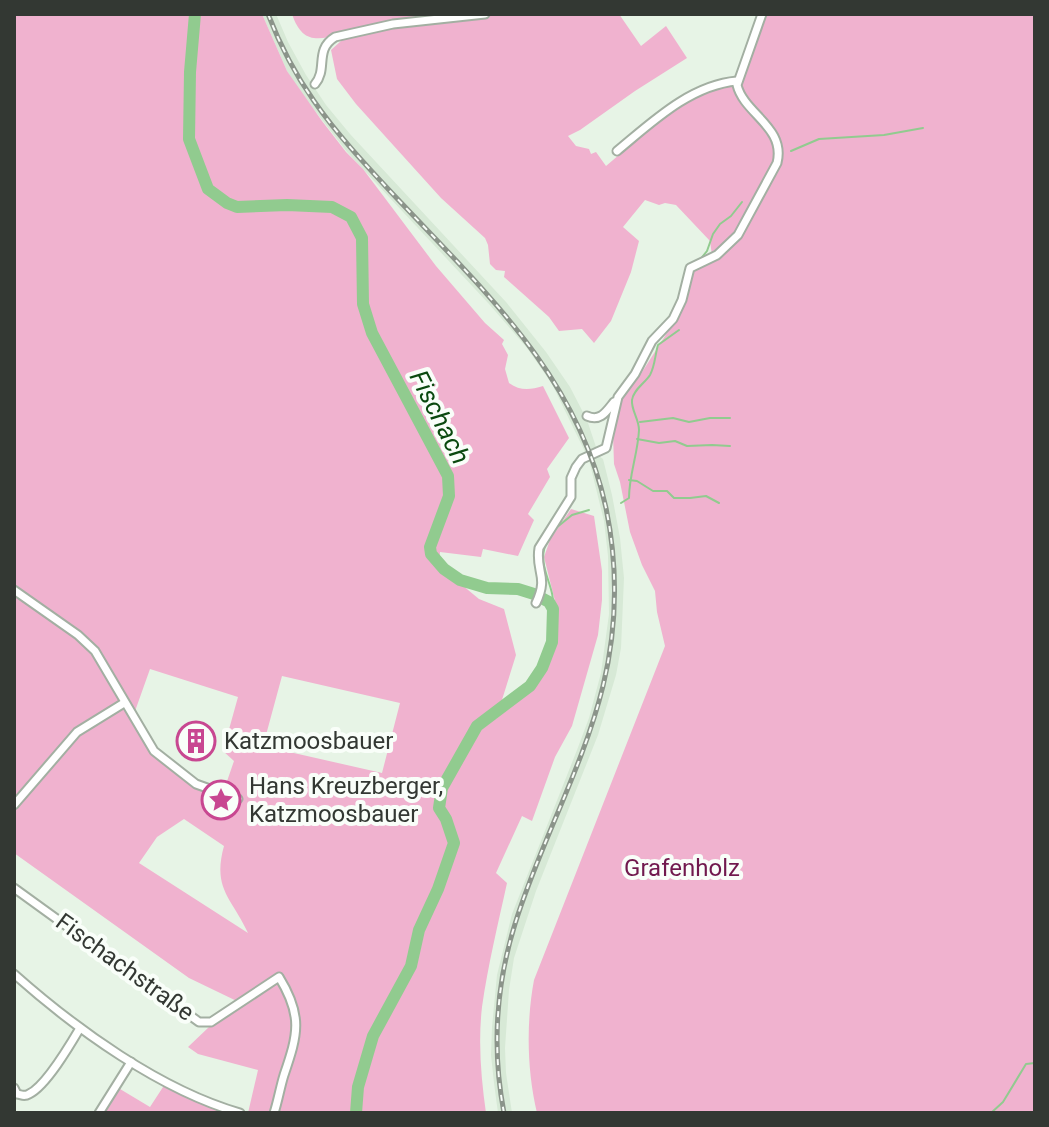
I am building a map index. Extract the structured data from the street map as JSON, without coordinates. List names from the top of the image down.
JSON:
{
  "streets": {
    "street": ["Fischachstraße"]
  },
  "water": ["Fischach"],
  "parks": ["Grafenholz"],
  "places": {
    "building": ["Katzmoosbauer"],
    "place": ["Hans Kreuzberger, Katzmoosbauer"]
  }
}
